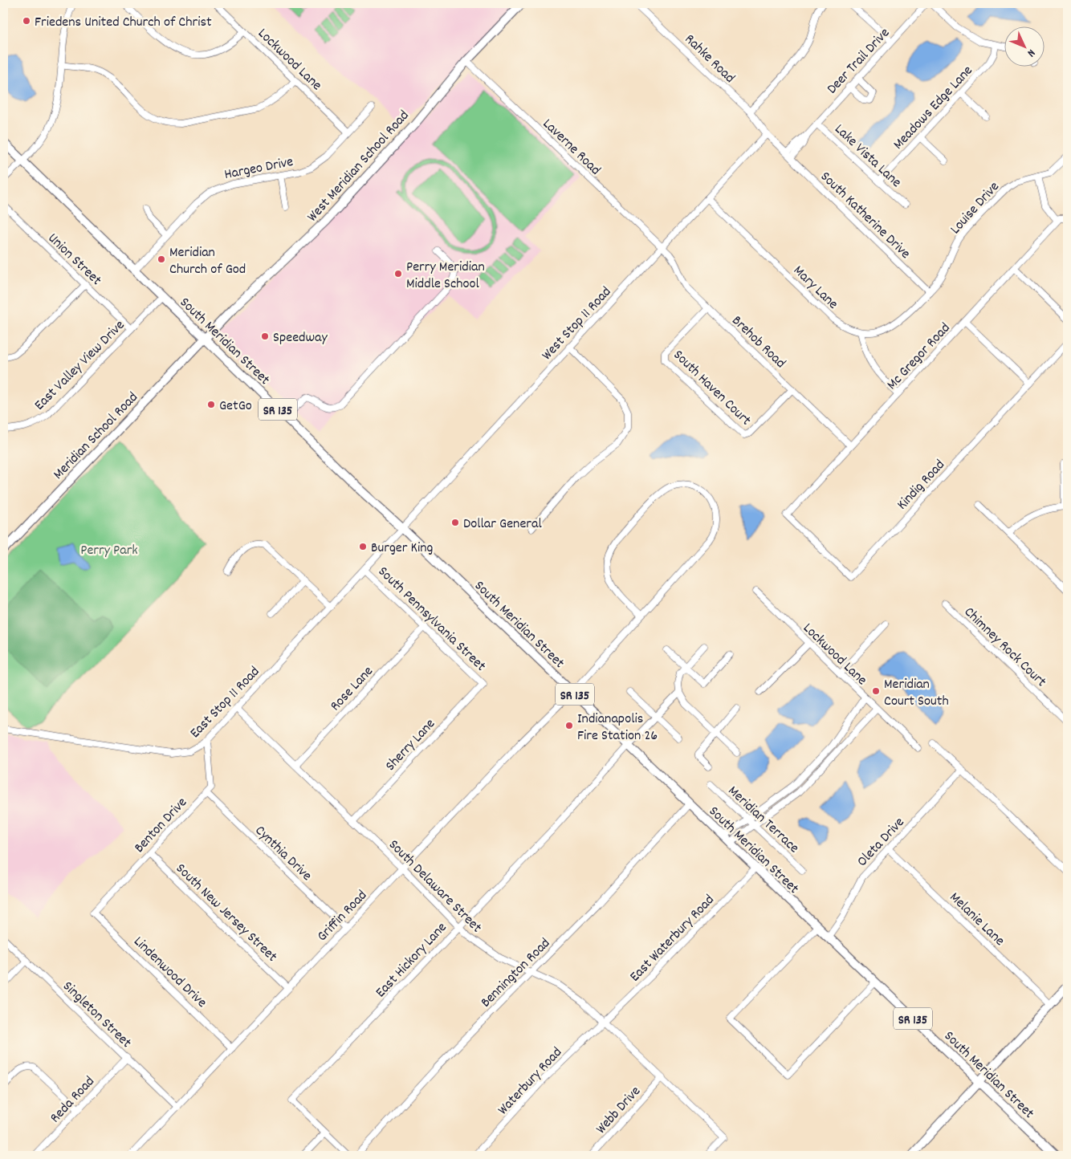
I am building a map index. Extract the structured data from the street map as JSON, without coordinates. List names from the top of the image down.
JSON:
{
  "streets": {
    "main road": [
      "West Meridian School Road",
      "South Meridian Street",
      "SR 135",
      "Meridian School Road"
    ],
    "street": [
      "Rahke Road",
      "Lockwood Lane",
      "Deer Trail Drive",
      "Meadows Edge Lane",
      "Laverne Road",
      "Lake Vista Lane",
      "Hargeo Drive",
      "Louise Drive",
      "South Katherine Drive",
      "Union Street",
      "Mary Lane",
      "West Stop 11 Road",
      "Brehob Road",
      "Mc Gregor Road",
      "East Valley View Drive",
      "South Haven Court",
      "Kindig Road",
      "South Pennsylvania Street",
      "Chimney Rock Court",
      "Rose Lane",
      "East Stop 11 Road",
      "Sherry Lane",
      "Meridian Terrace",
      "Benton Drive",
      "Oleta Drive",
      "Cynthia Drive",
      "South Delaware Street",
      "South New Jersey Street",
      "Griffin Road",
      "Melanie Lane",
      "East Waterbury Road",
      "East Hickory Lane",
      "Lindenwood Drive",
      "Bennington Road",
      "Singleton Street",
      "Waterbury Road",
      "Reda Road",
      "Webb Drive"
    ]
  },
  "crossings": [
    ["Rahke Road", "South Katherine Drive"],
    ["Rahke Road", "West Stop 11 Road"],
    ["Lockwood Lane", "Hargeo Drive"],
    ["Deer Trail Drive", "Lake Vista Lane"],
    ["Deer Trail Drive", "South Katherine Drive"],
    ["Meadows Edge Lane", "Lake Vista Lane"],
    ["Laverne Road", "West Meridian School Road"],
    ["Laverne Road", "West Stop 11 Road"],
    ["Laverne Road", "Brehob Road"],
    ["West Meridian School Road", "South Meridian Street"],
    ["West Meridian School Road", "Meridian School Road"],
    ["Hargeo Drive", "South Meridian Street"],
    ["Louise Drive", "South Katherine Drive"],
    ["Louise Drive", "Mary Lane"],
    ["South Katherine Drive", "West Stop 11 Road"],
    ["Union Street", "East Valley View Drive"],
    ["Mary Lane", "West Stop 11 Road"],
    ["West Stop 11 Road", "South Meridian Street"],
    ["West Stop 11 Road", "Brehob Road"],
    ["West Stop 11 Road", "East Stop 11 Road"],
    ["South Meridian Street", "East Valley View Drive"],
    ["South Meridian Street", "Meridian School Road"],
    ["South Meridian Street", "East Stop 11 Road"],
    ["South Meridian Street", "Oleta Drive"],
    ["South Meridian Street", "Griffin Road"],
    ["South Meridian Street", "East Waterbury Road"],
    ["South Meridian Street", "East Hickory Lane"],
    ["South Meridian Street", "Bennington Road"],
    ["Brehob Road", "Mc Gregor Road"],
    ["Brehob Road", "South Haven Court"],
    ["Mc Gregor Road", "Kindig Road"],
    ["South Pennsylvania Street", "Rose Lane"],
    ["South Pennsylvania Street", "East Stop 11 Road"],
    ["South Pennsylvania Street", "Sherry Lane"],
    ["Rose Lane", "South Delaware Street"],
    ["East Stop 11 Road", "Benton Drive"],
    ["East Stop 11 Road", "South Delaware Street"],
    ["Sherry Lane", "South Delaware Street"],
    ["Benton Drive", "Cynthia Drive"],
    ["Benton Drive", "South New Jersey Street"],
    ["Benton Drive", "Lindenwood Drive"],
    ["Oleta Drive", "Melanie Lane"],
    ["Cynthia Drive", "Griffin Road"],
    ["South Delaware Street", "Griffin Road"],
    ["South Delaware Street", "East Waterbury Road"],
    ["South Delaware Street", "East Hickory Lane"],
    ["South Delaware Street", "Bennington Road"],
    ["South Delaware Street", "Waterbury Road"],
    ["South Delaware Street", "Webb Drive"],
    ["South New Jersey Street", "Griffin Road"],
    ["Griffin Road", "Lindenwood Drive"],
    ["Griffin Road", "Singleton Street"],
    ["East Waterbury Road", "Waterbury Road"],
    ["Singleton Street", "Reda Road"]
  ],
  "parks": ["Perry Park"],
  "places": [
    "Friedens United Church of Christ",
    "Meridian Church of God",
    "Perry Meridian Middle School",
    "Speedway",
    "GetGo",
    "Dollar General",
    "Burger King",
    "Meridian Court South",
    "Indianapolis Fire Station 26"
  ],
  "north": "bottom right"
}
